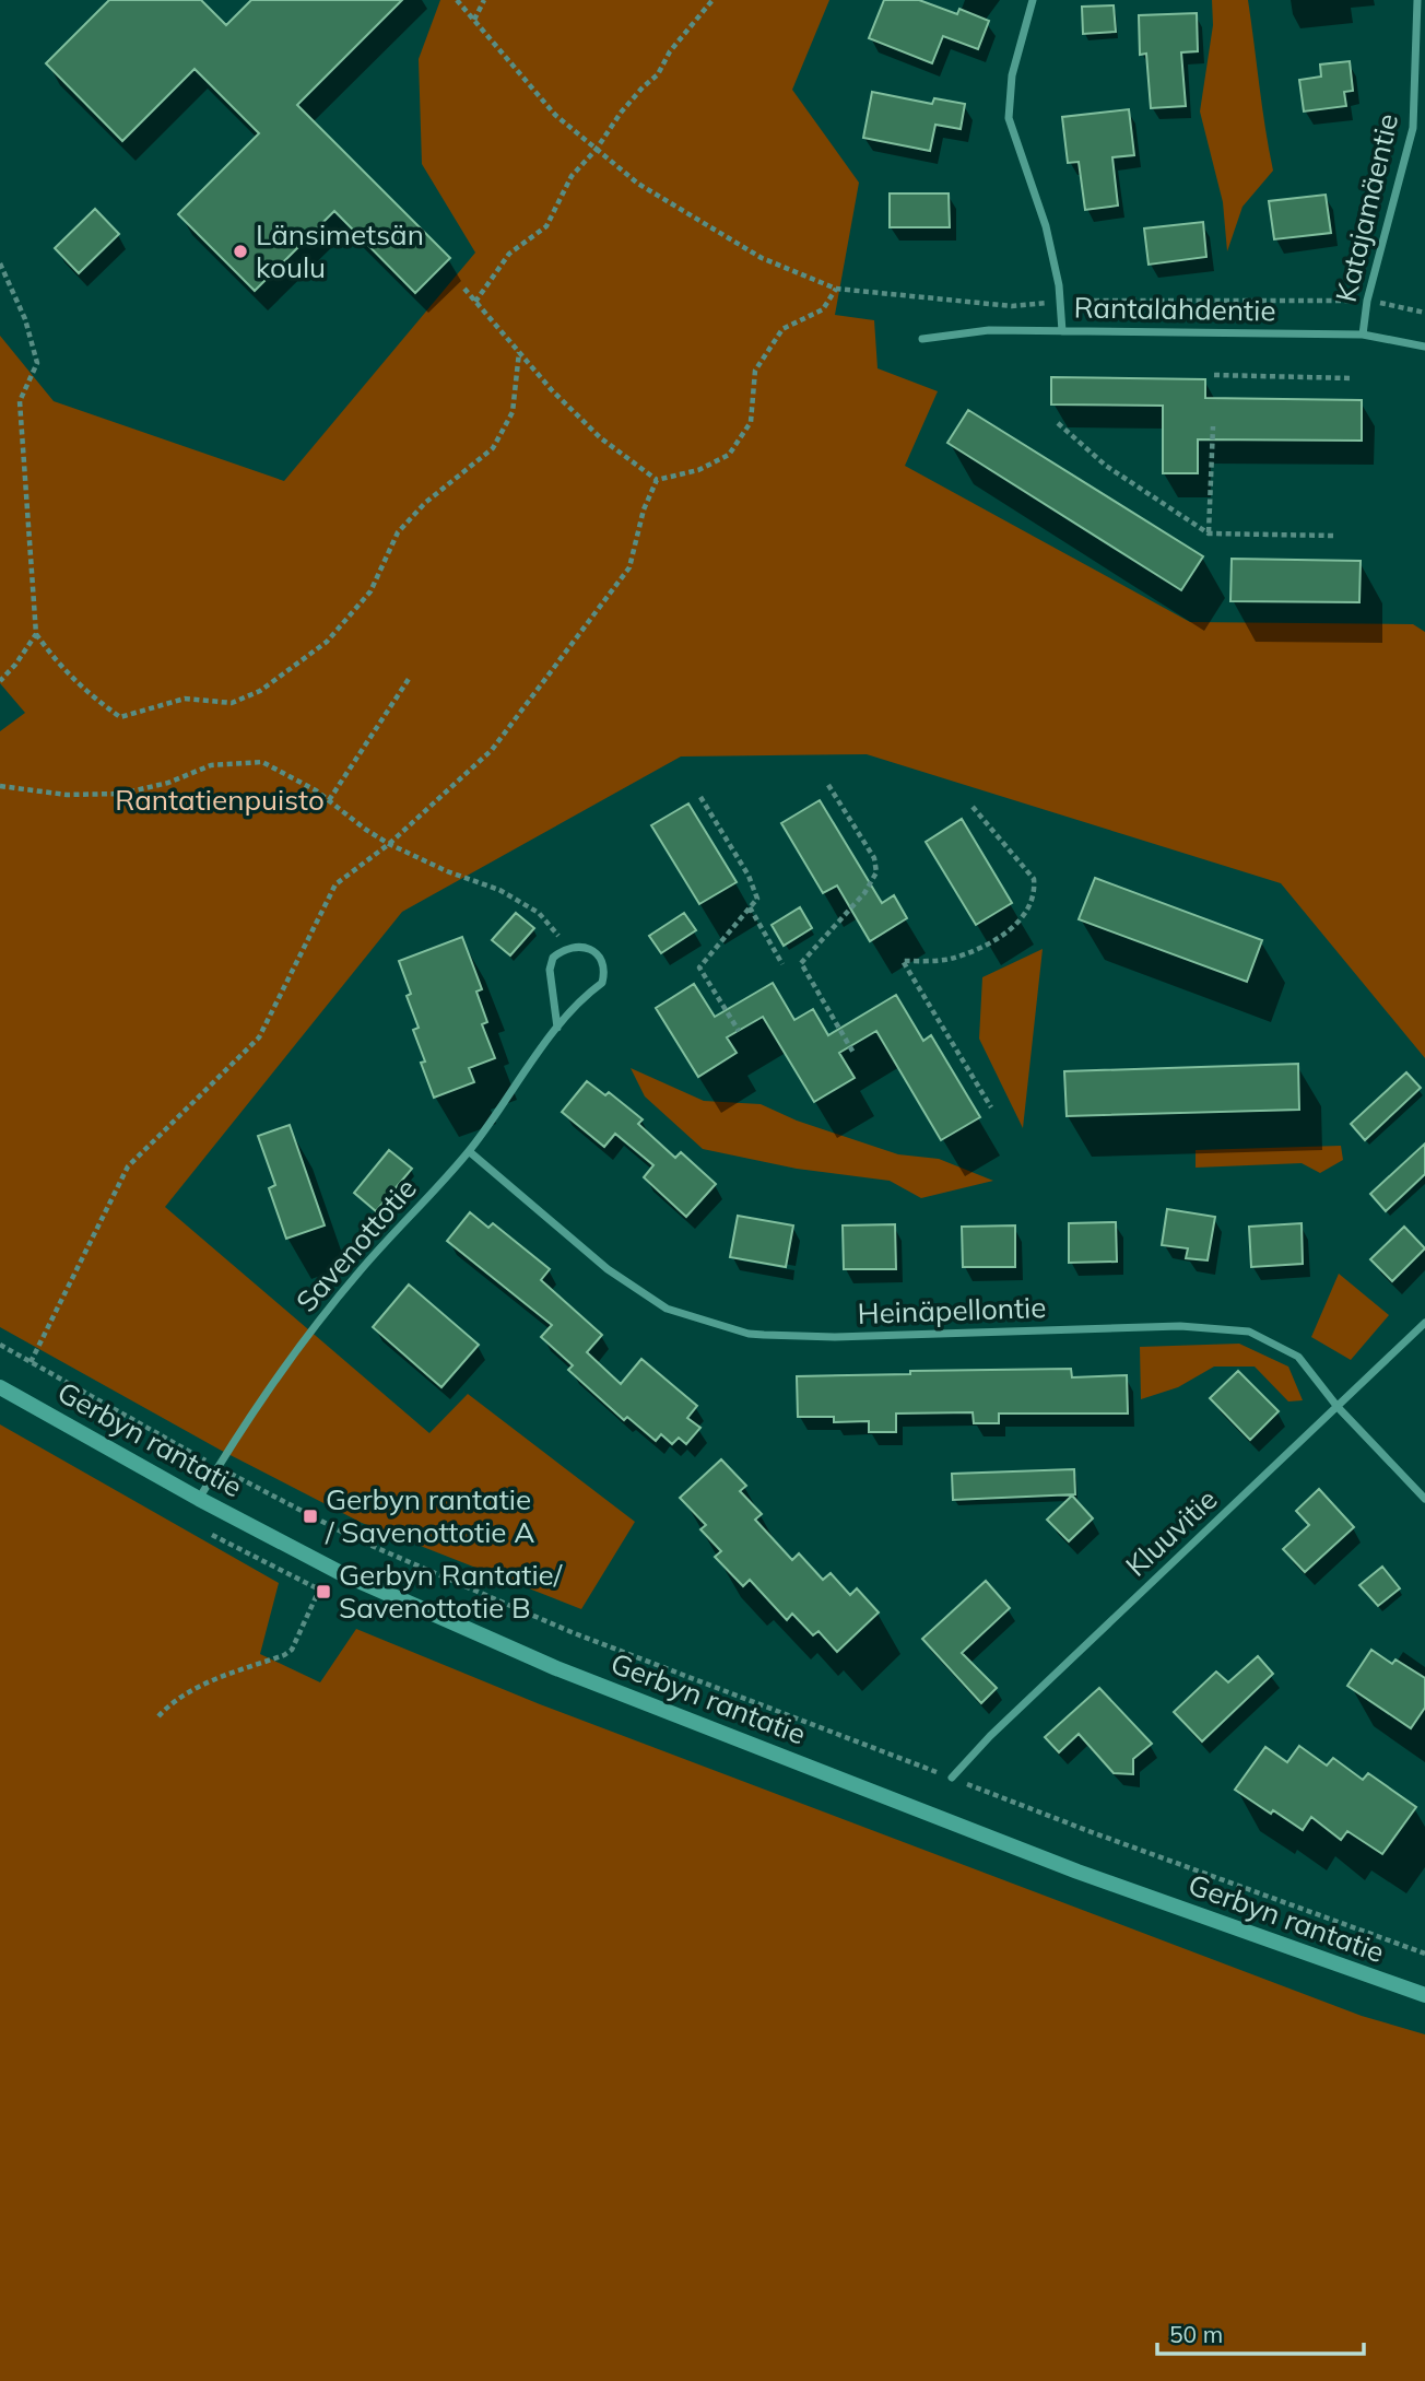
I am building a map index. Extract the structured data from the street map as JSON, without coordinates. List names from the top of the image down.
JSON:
{
  "streets": {
    "main road": ["Gerbyn rantatie"],
    "street": [
      "Katajamäentie",
      "Rantalahdentie",
      "Savenottotie",
      "Heinäpellontie",
      "Kluuvitie"
    ]
  },
  "crossings": [
    ["Katajamäentie", "Rantalahdentie"],
    ["Savenottotie", "Heinäpellontie"],
    ["Savenottotie", "Gerbyn rantatie"],
    ["Heinäpellontie", "Kluuvitie"]
  ],
  "parks": ["Rantatienpuisto"],
  "places": {
    "other": ["Länsimetsän koulu"],
    "transit": ["Gerbyn rantatie / Savenottotie A", "Gerbyn Rantatie/ Savenottotie B"]
  },
  "scale_bar": "50 m"
}
